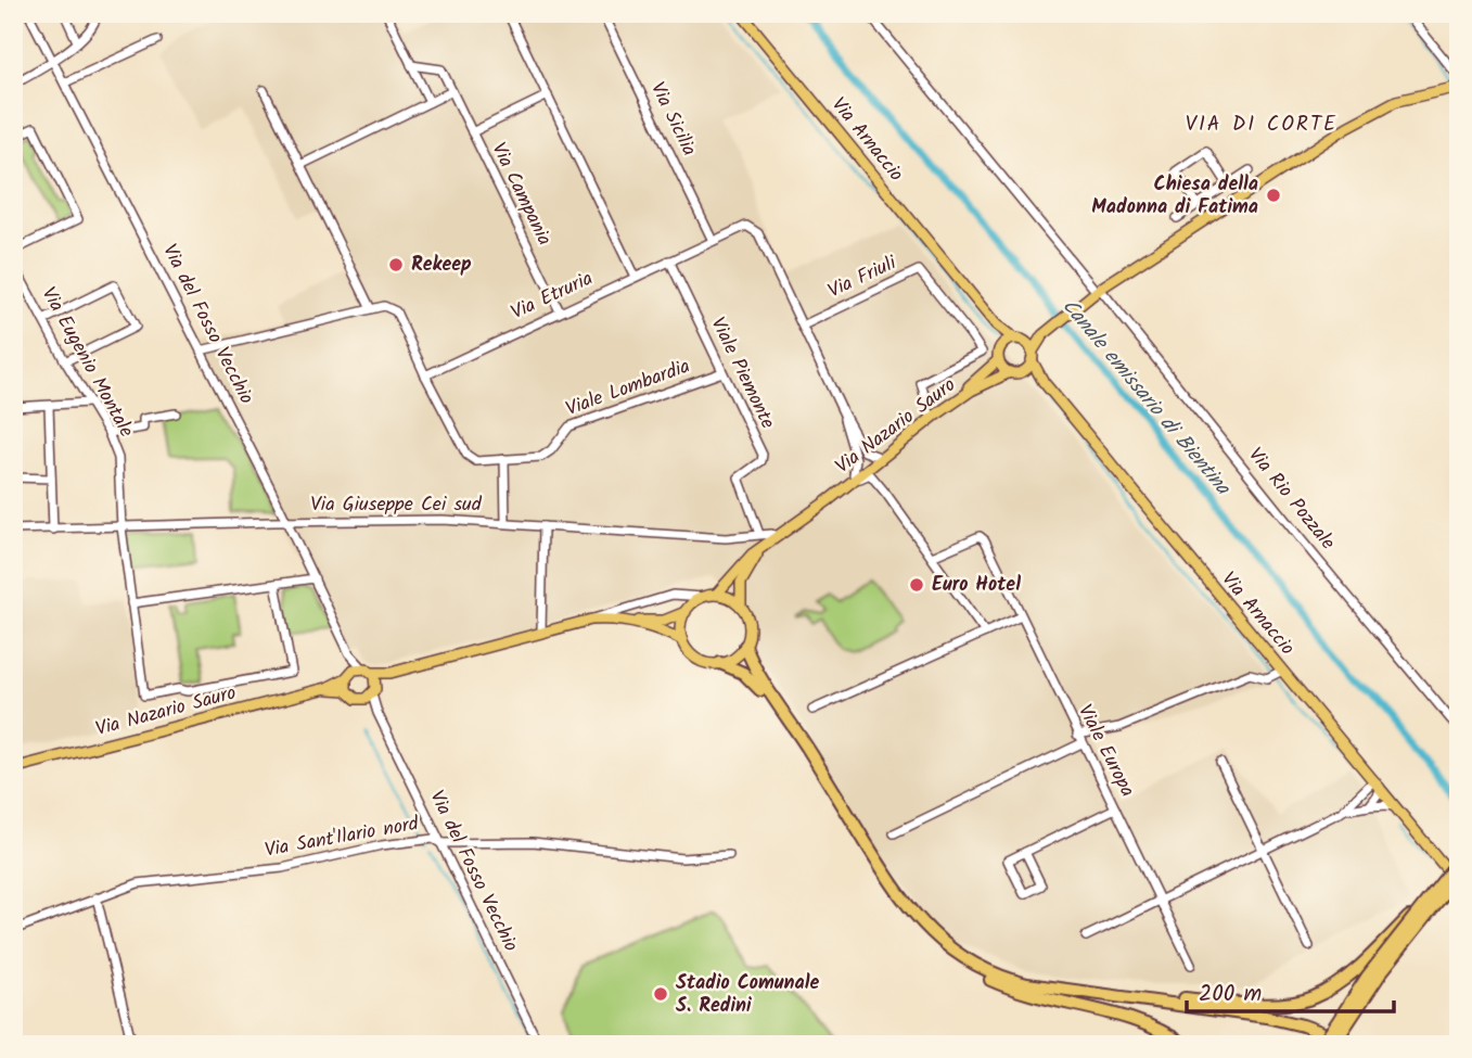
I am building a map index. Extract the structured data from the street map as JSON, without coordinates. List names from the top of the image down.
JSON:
{
  "streets": {
    "main road": ["Via Arnaccio", "Via Nazario Sauro"],
    "street": [
      "Via Sicilia",
      "Via Campania",
      "Via Friuli",
      "Via Etruria",
      "Via del Fosso Vecchio",
      "Via Eugenio Montale",
      "Viale Piemonte",
      "Viale Lombardia",
      "Via Rio Pozzale",
      "Via Giuseppe Cei sud",
      "Viale Europa",
      "Via Sant'Ilario nord"
    ]
  },
  "crossings": [
    ["Via Sicilia", "Via Etruria"],
    ["Via Arnaccio", "Via Nazario Sauro"],
    ["Via Campania", "Via Etruria"],
    ["Via Friuli", "Via Etruria"],
    ["Via Friuli", "Via Nazario Sauro"],
    ["Via Etruria", "Viale Piemonte"],
    ["Via Etruria", "Viale Lombardia"],
    ["Via Etruria", "Via Nazario Sauro"],
    ["Via del Fosso Vecchio", "Via Nazario Sauro"],
    ["Via del Fosso Vecchio", "Via Giuseppe Cei sud"],
    ["Via del Fosso Vecchio", "Via Sant'Ilario nord"],
    ["Via Eugenio Montale", "Via Giuseppe Cei sud"],
    ["Viale Piemonte", "Viale Lombardia"],
    ["Viale Piemonte", "Via Giuseppe Cei sud"],
    ["Via Nazario Sauro", "Via Giuseppe Cei sud"]
  ],
  "districts": ["VIA DI CORTE"],
  "water": ["Canale emissario di Bientina"],
  "places": [
    "Chiesa della Madonna di Fatima",
    "Rekeep",
    "Euro Hotel",
    "Stadio Comunale S. Redini"
  ],
  "scale_bar": "200 m"
}
